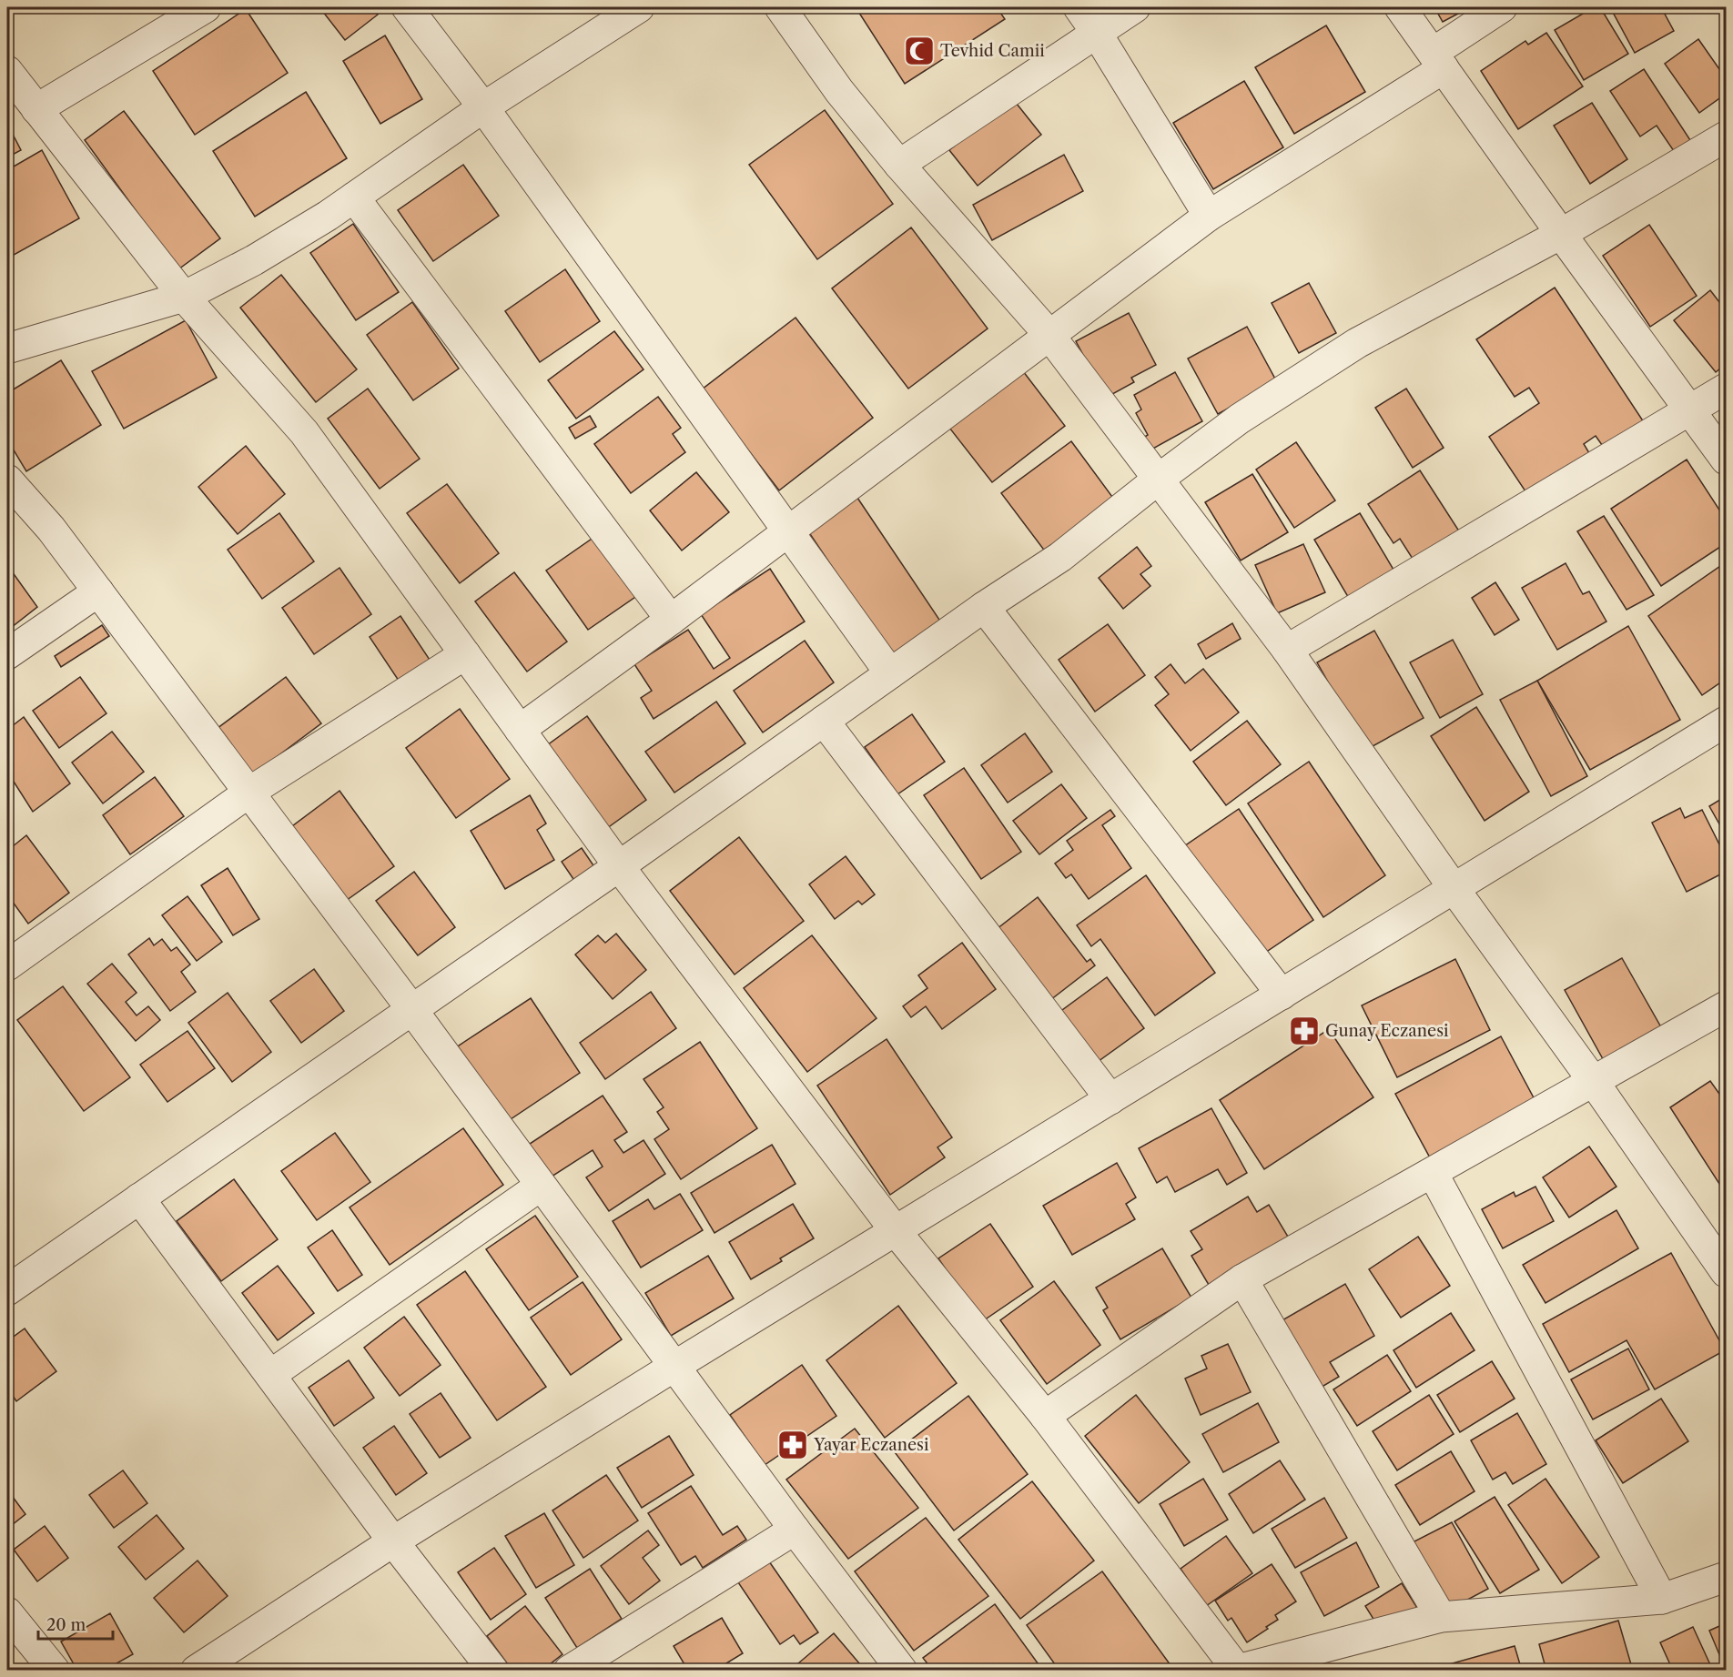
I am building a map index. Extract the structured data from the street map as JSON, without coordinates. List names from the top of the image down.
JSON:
{
  "places": {
    "mosque": ["Tevhid Camii"],
    "pharmacy": ["Gunay Eczanesi", "Yayar Eczanesi"]
  },
  "scale_bar": "20 m"
}
